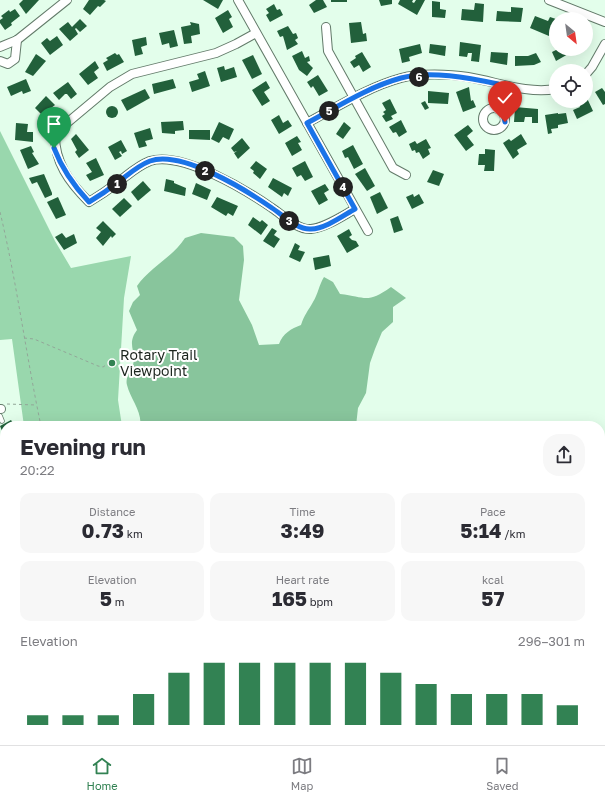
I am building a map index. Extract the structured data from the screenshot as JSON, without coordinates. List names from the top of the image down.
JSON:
{
  "places": ["Rotary Trail Viewpoint"],
  "north": "bottom right",
  "page": {
    "pins": [
      "6",
      "5",
      "2",
      "1",
      "4",
      "3"
    ],
    "heading": ["Evening run", "20:22"],
    "stats": [
      ["Distance", "0.73 km"],
      ["Time", "3:49"],
      ["Pace", "5:14 /km"],
      ["Elevation", "5 m"],
      ["Heart rate", "165 bpm"],
      ["kcal", "57"]
    ],
    "chart": ["Elevation", "296–301 m"],
    "tabs": ["Home", "Map", "Saved"]
  }
}
